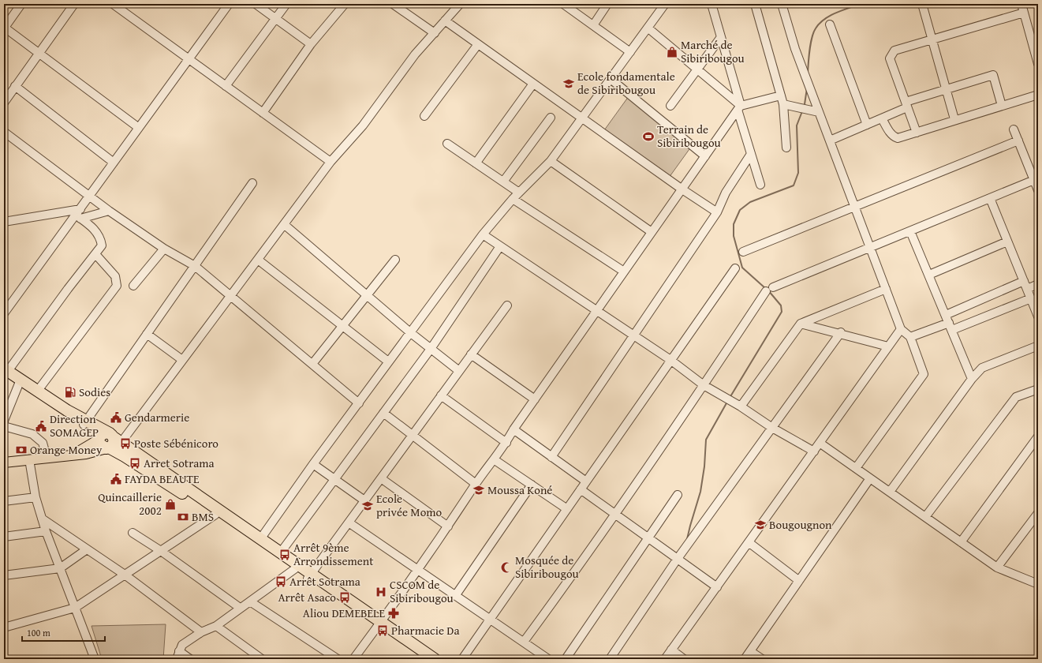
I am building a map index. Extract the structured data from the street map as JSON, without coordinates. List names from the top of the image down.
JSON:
{
  "places": {
    "shop": ["Marché de Sibiribougou", "Quincaillerie 2002"],
    "school or university": [
      "Ecole fondamentale de Sibiribougou",
      "Moussa Koné",
      "Ecole privée Momo",
      "Bougougnon"
    ],
    "sports": ["Terrain de Sibiribougou"],
    "fuel station": ["Sodies"],
    "public building": ["Gendarmerie", "Direction SOMAGEP", "FAYDA BEAUTE"],
    "bus stop": [
      "Poste Sébénicoro",
      "Arret Sotrama",
      "Arrêt 9ème Arrondissement",
      "Arrêt Sotrama",
      "Arrêt Asaco",
      "Pharmacie Da"
    ],
    "bank": ["Orange Money", "BMS"],
    "mosque": ["Mosquée de Sibiribougou"],
    "hospital": ["CSCOM de Sibiribougou"],
    "pharmacy": ["Aliou DEMEBELE"]
  },
  "scale_bar": "100 m"
}
